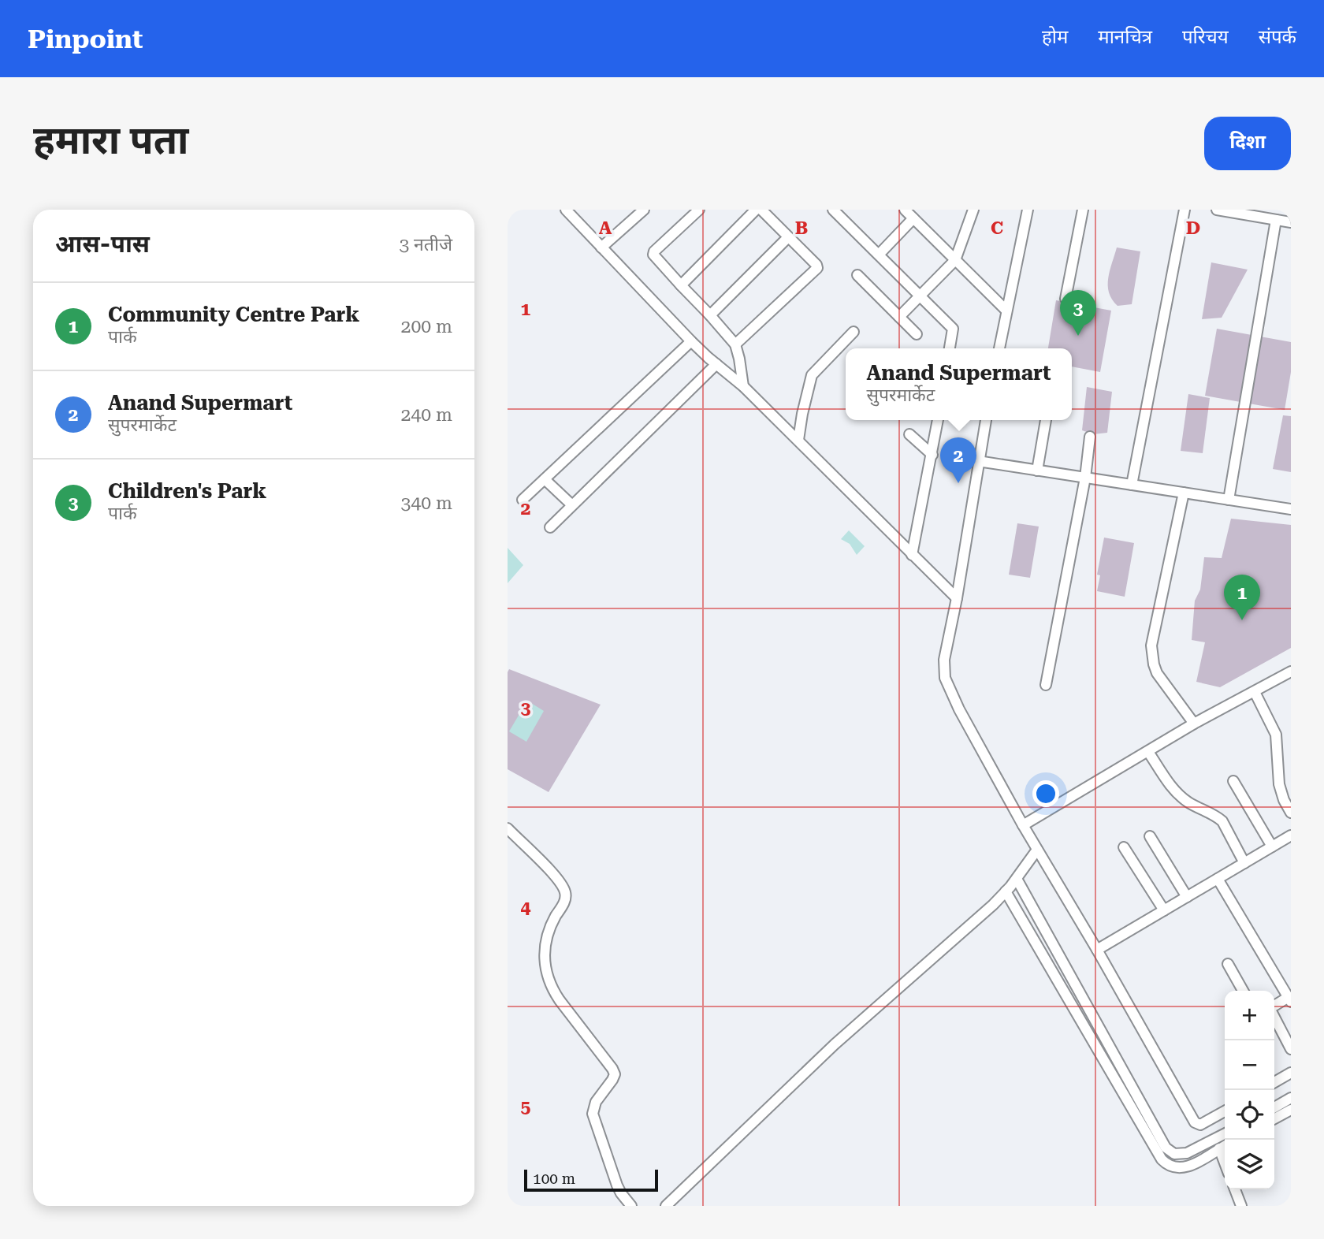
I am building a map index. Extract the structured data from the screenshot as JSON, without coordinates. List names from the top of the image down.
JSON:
{
  "scale_bar": "100 m",
  "page": {
    "header": "Pinpoint",
    "nav": [
      "होम",
      "मानचित्र",
      "परिचय",
      "संपर्क"
    ],
    "buttons": "दिशा",
    "title": "हमारा पता",
    "heading": ["आस-पास", "3 नतीजे"],
    "list": [
      {
        "mark": "1",
        "name": "Community Centre Park",
        "note": "पार्क",
        "value": "200 m"
      },
      {
        "mark": "2",
        "name": "Anand Supermart",
        "note": "सुपरमार्केट",
        "value": "240 m"
      },
      {
        "mark": "3",
        "name": "Children's Park",
        "note": "पार्क",
        "value": "340 m"
      }
    ],
    "pins": ["3", "2", "1"],
    "popup": ["Anand Supermart", "सुपरमार्केट"],
    "map_buttons": ["+", "−"],
    "scale": "100 m"
  },
  "grid": {
    "columns": [
      "A",
      "B",
      "C",
      "D"
    ],
    "rows": [
      "1",
      "2",
      "3",
      "4",
      "5"
    ]
  }
}
